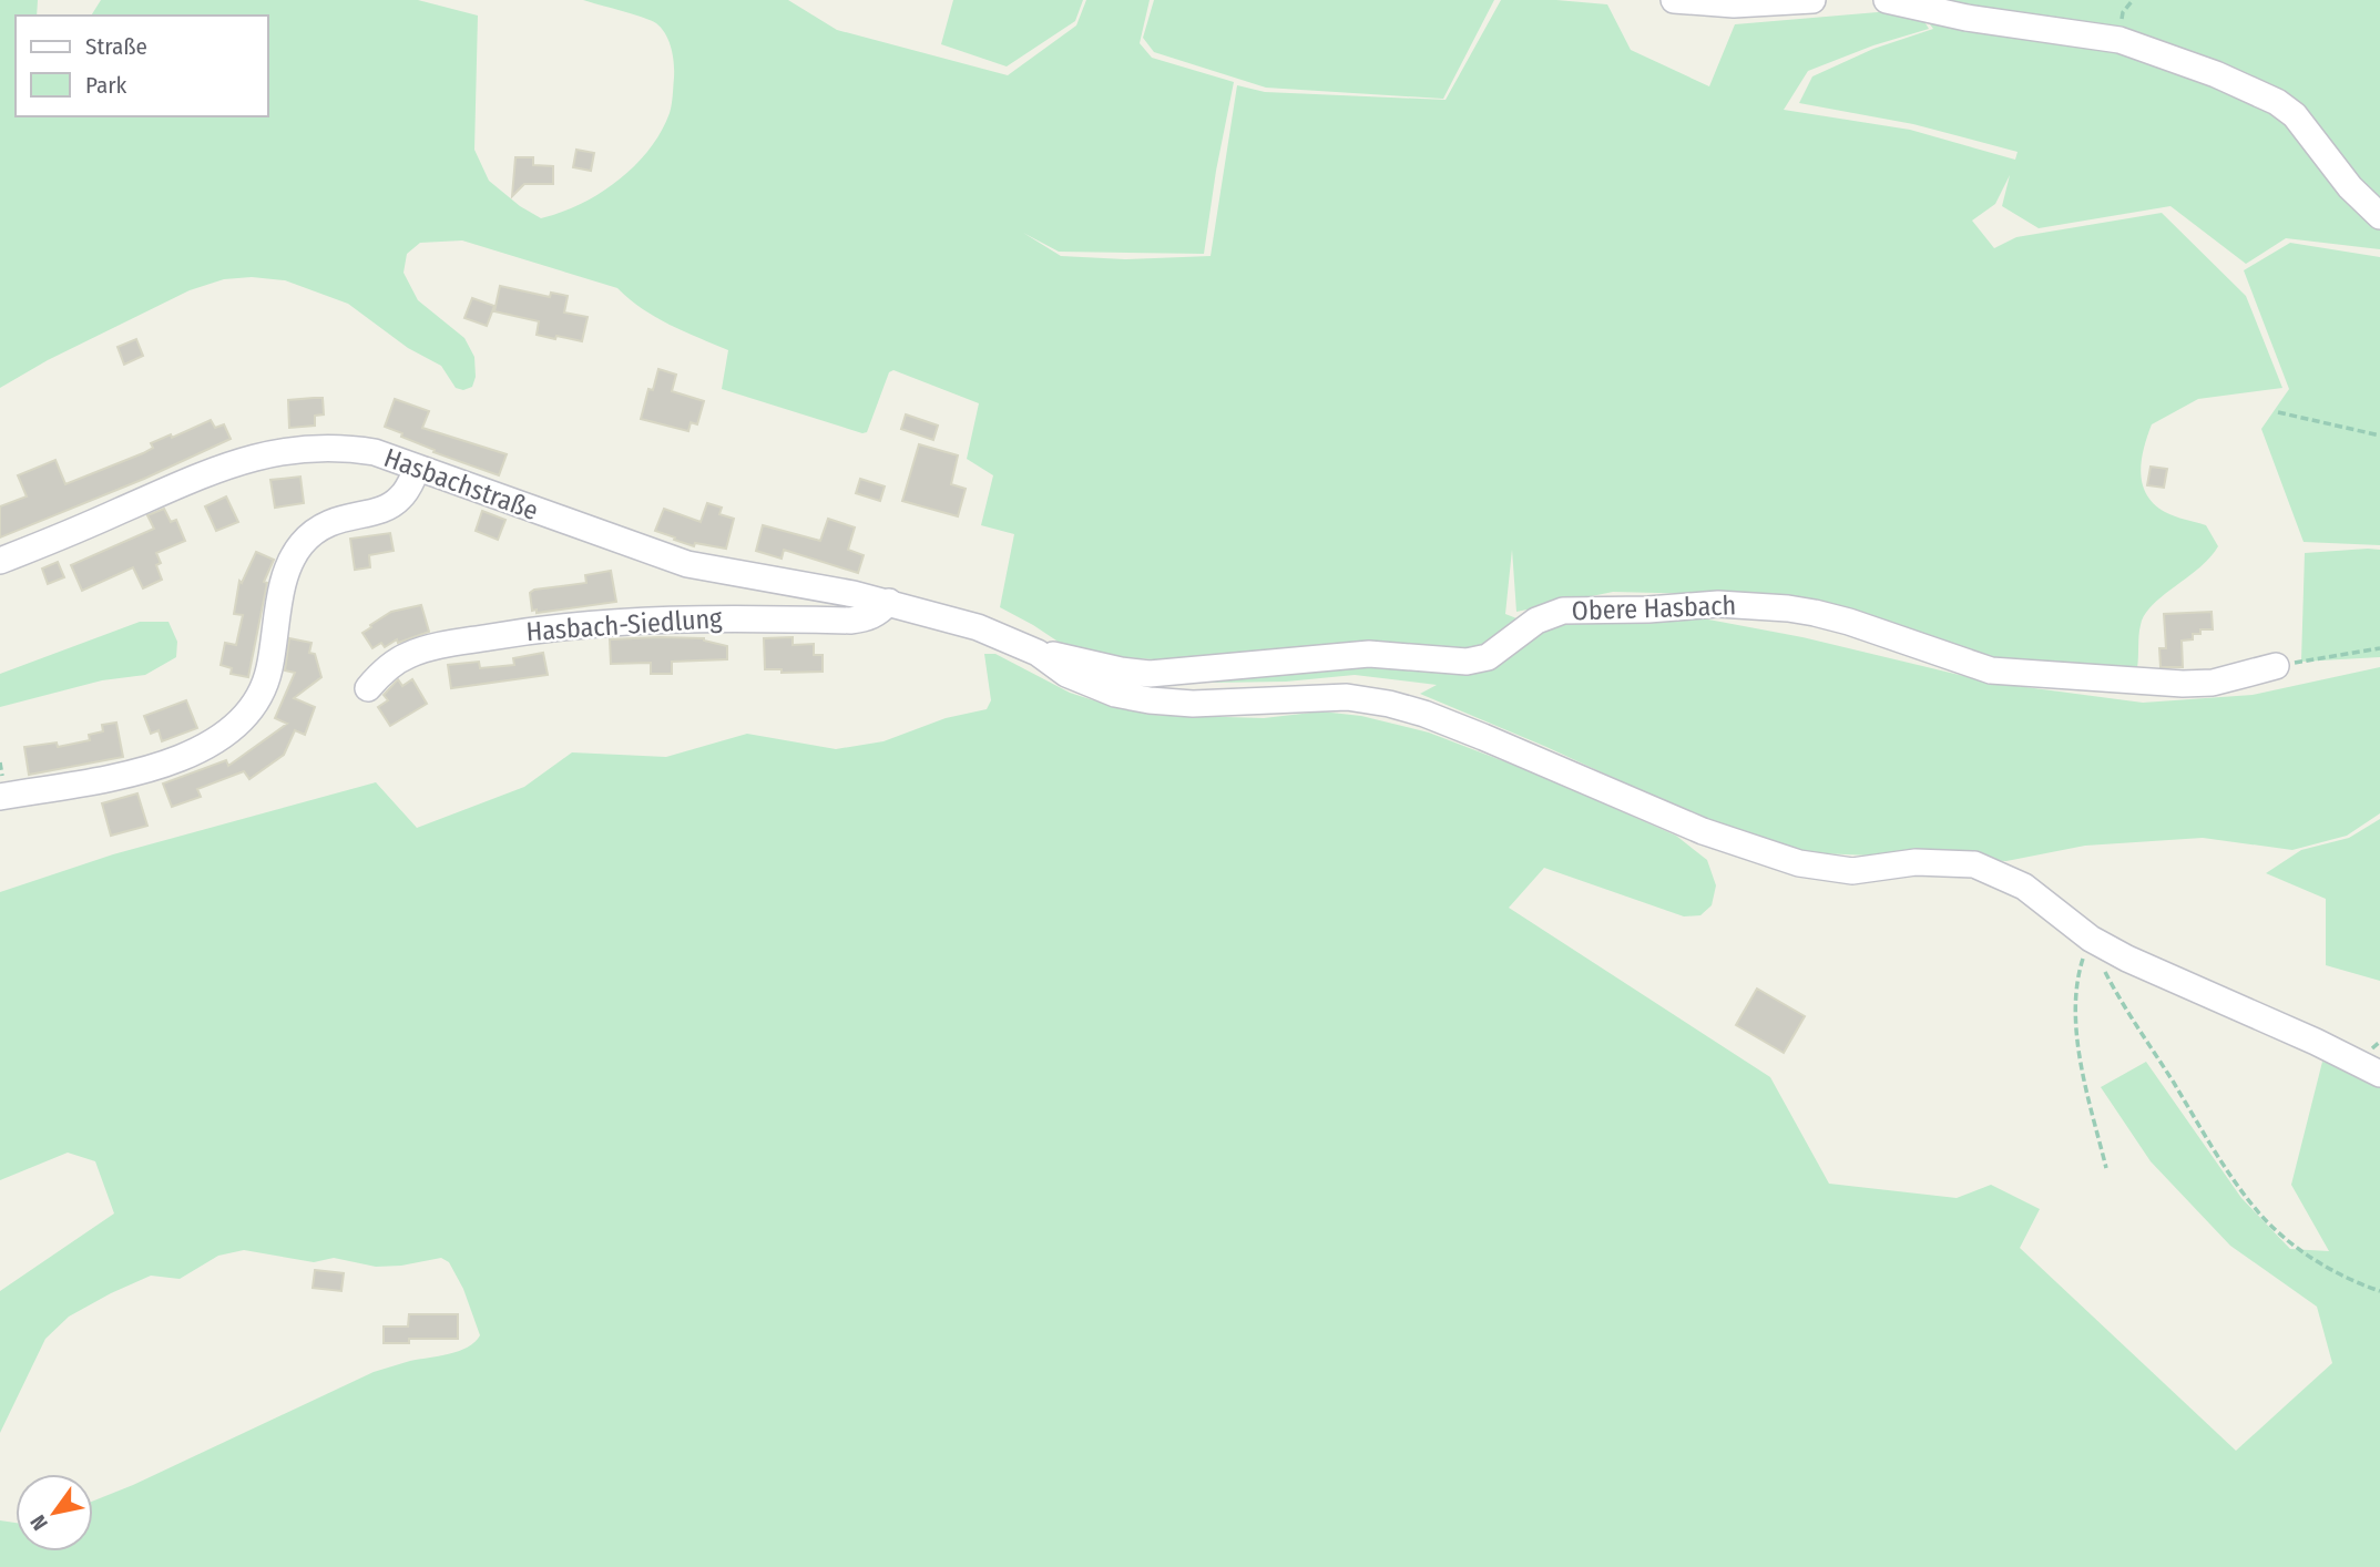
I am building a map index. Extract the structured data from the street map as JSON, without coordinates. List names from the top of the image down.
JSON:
{
  "streets": {
    "street": ["Hasbachstraße", "Obere Hasbach", "Hasbach-Siedlung"]
  },
  "crossings": [
    ["Hasbachstraße", "Obere Hasbach"],
    ["Hasbachstraße", "Hasbach-Siedlung"]
  ],
  "legend": ["Straße", "Park"],
  "north": "bottom left"
}
